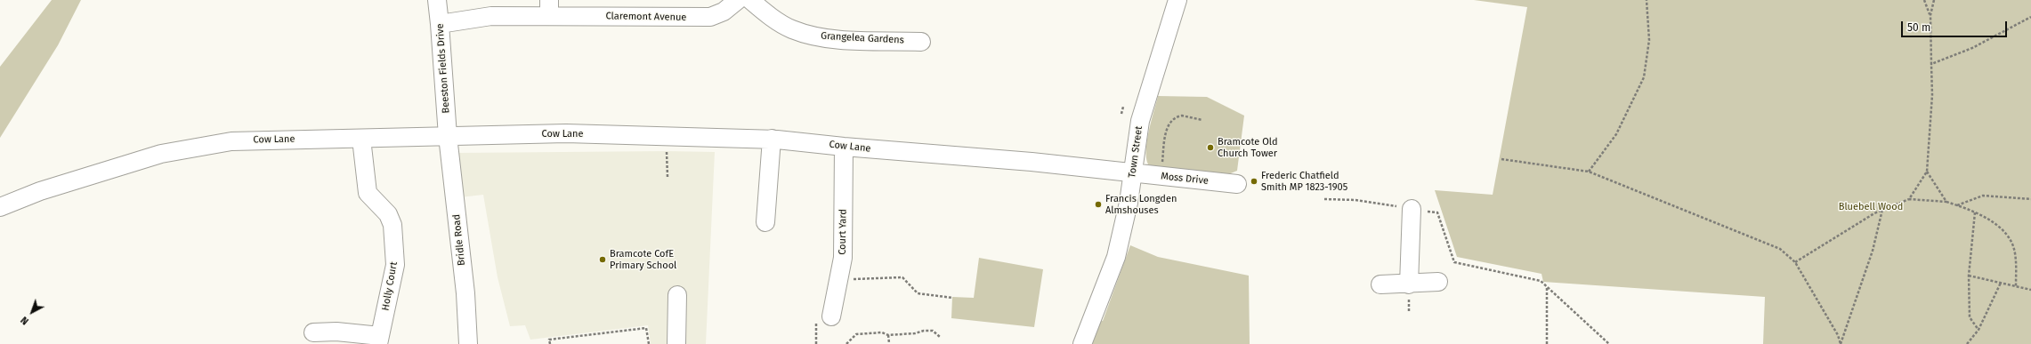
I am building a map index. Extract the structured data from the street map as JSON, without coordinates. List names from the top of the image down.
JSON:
{
  "streets": {
    "street": [
      "Claremont Avenue",
      "Grangelea Gardens",
      "Beeston Fields Drive",
      "Cow Lane",
      "Town Street",
      "Moss Drive",
      "Court Yard",
      "Bridle Road",
      "Holly Court"
    ]
  },
  "crossings": [
    ["Claremont Avenue", "Beeston Fields Drive"],
    ["Beeston Fields Drive", "Cow Lane"],
    ["Beeston Fields Drive", "Bridle Road"],
    ["Cow Lane", "Town Street"],
    ["Cow Lane", "Moss Drive"],
    ["Cow Lane", "Court Yard"],
    ["Cow Lane", "Bridle Road"],
    ["Cow Lane", "Holly Court"],
    ["Town Street", "Moss Drive"]
  ],
  "parks": ["Bluebell Wood"],
  "places": [
    "Bramcote Old Church Tower",
    "Frederic Chatfield Smith MP 1823-1905",
    "Francis Longden Almshouses",
    "Bramcote CofE Primary School"
  ],
  "scale_bar": "50 m",
  "north": "bottom left"
}
